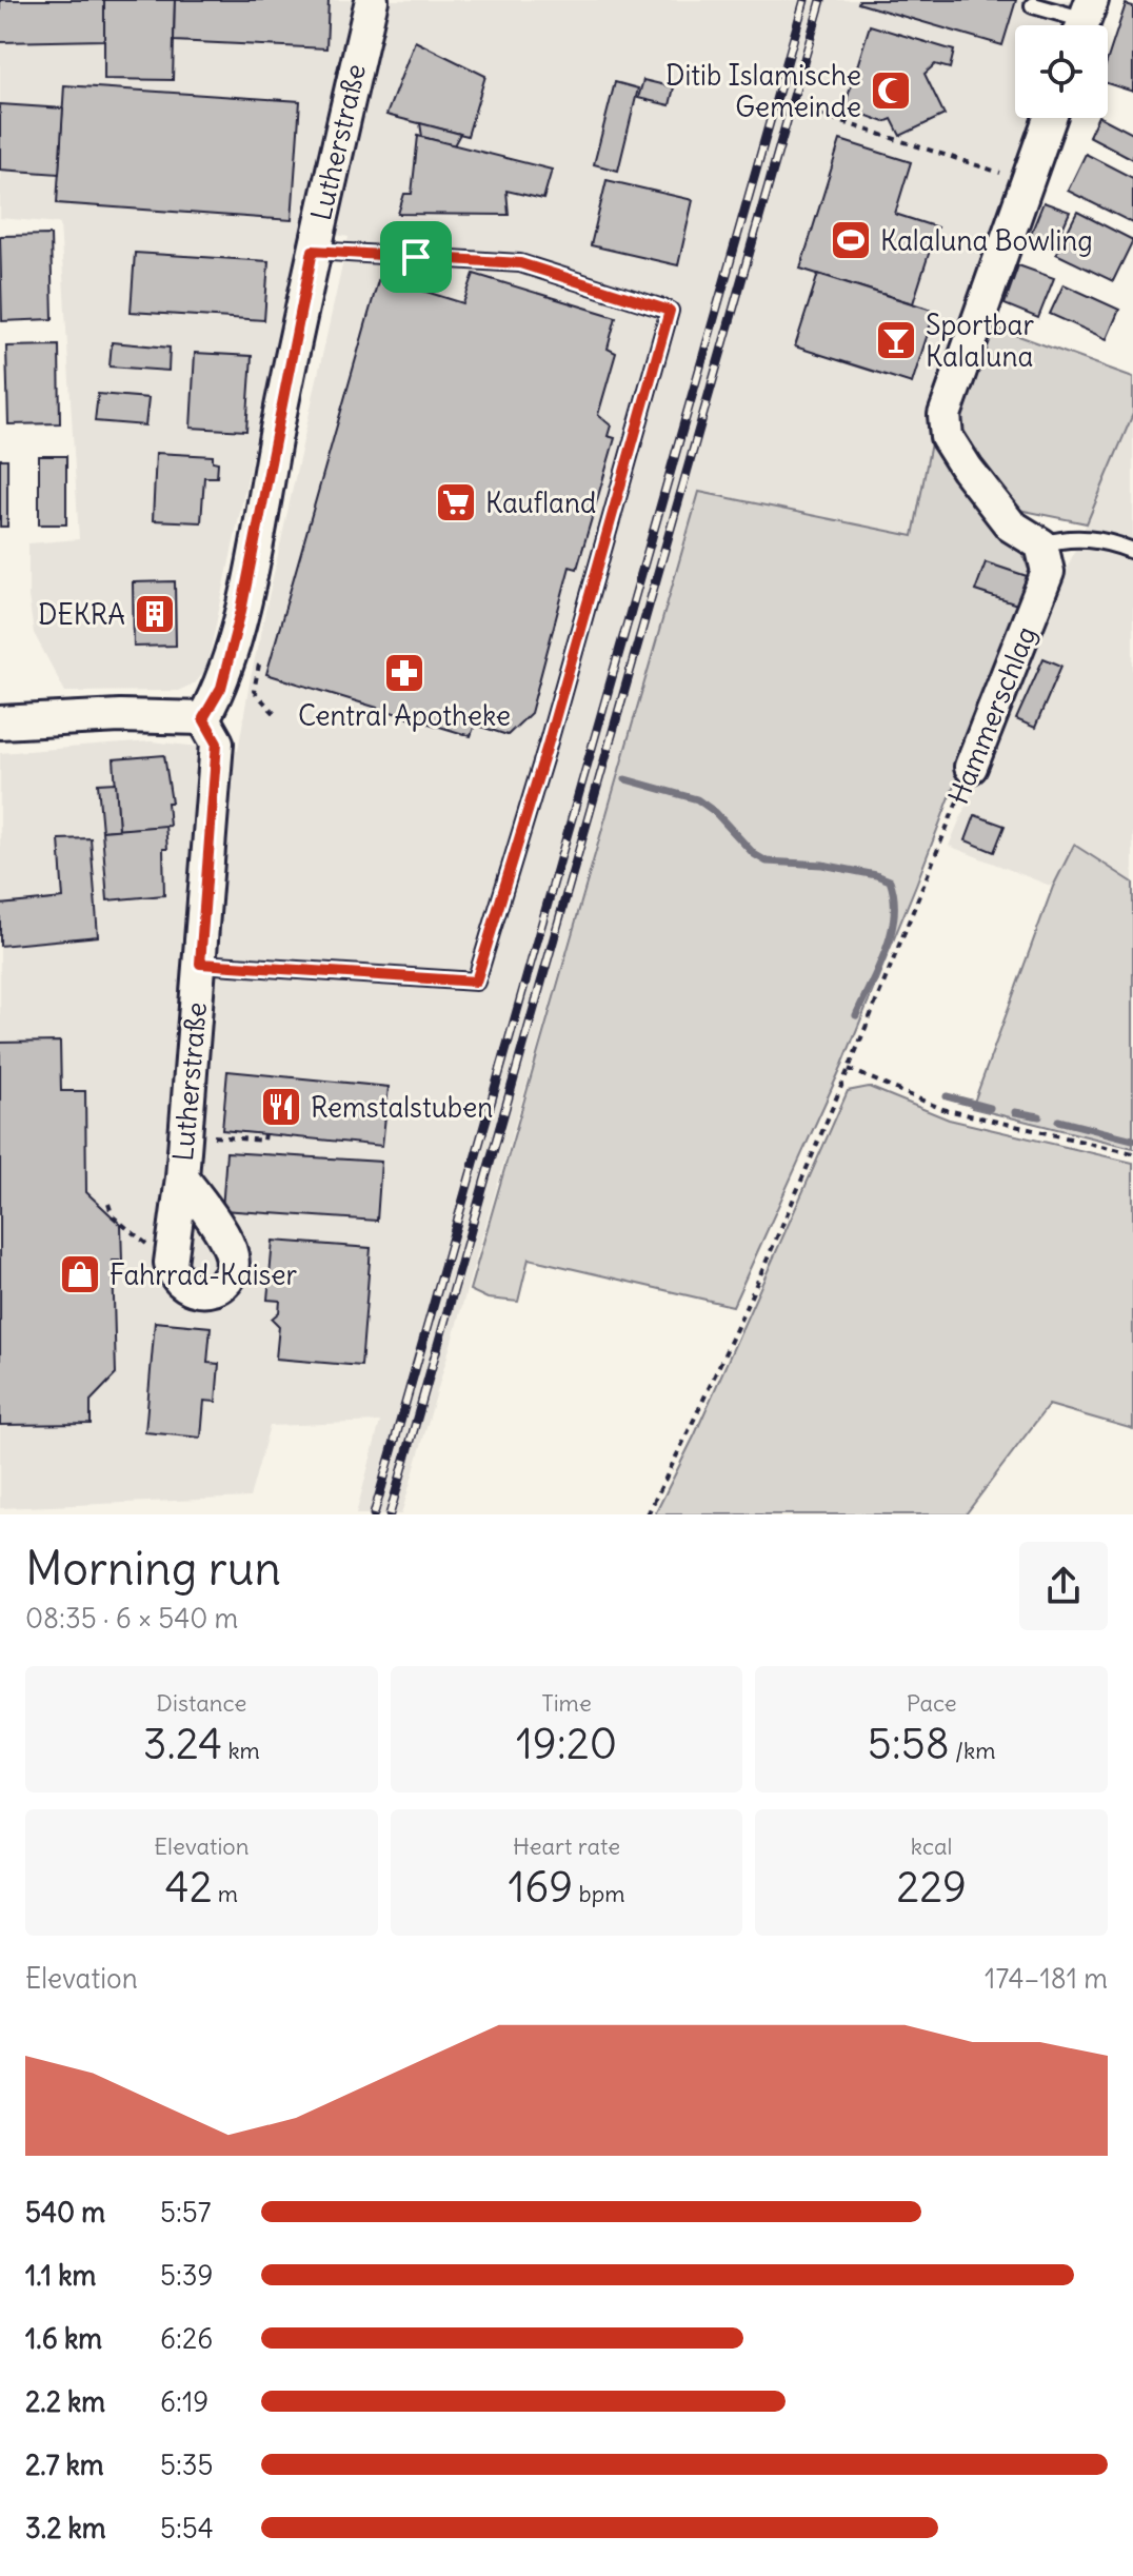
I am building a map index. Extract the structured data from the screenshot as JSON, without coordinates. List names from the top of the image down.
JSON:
{
  "streets": {
    "street": ["Lutherstraße", "Hammerschlag"]
  },
  "places": {
    "mosque": ["Ditib Islamische Gemeinde"],
    "sports": ["Kalaluna Bowling"],
    "bar": ["Sportbar Kalaluna"],
    "supermarket": ["Kaufland"],
    "building": ["DEKRA"],
    "pharmacy": ["Central Apotheke"],
    "restaurant": ["Remstalstuben"],
    "shop": ["Fahrrad-Kaiser"]
  },
  "page": {
    "heading": ["Morning run", "08:35 · 6 × 540 m"],
    "stats": [
      ["Distance", "3.24 km"],
      ["Time", "19:20"],
      ["Pace", "5:58 /km"],
      ["Elevation", "42 m"],
      ["Heart rate", "169 bpm"],
      ["kcal", "229"]
    ],
    "chart": ["Elevation", "174–181 m"],
    "list": [
      {
        "name": "540 m",
        "note": "5:57"
      },
      {
        "name": "1.1 km",
        "note": "5:39"
      },
      {
        "name": "1.6 km",
        "note": "6:26"
      },
      {
        "name": "2.2 km",
        "note": "6:19"
      },
      {
        "name": "2.7 km",
        "note": "5:35"
      },
      {
        "name": "3.2 km",
        "note": "5:54"
      }
    ]
  }
}
